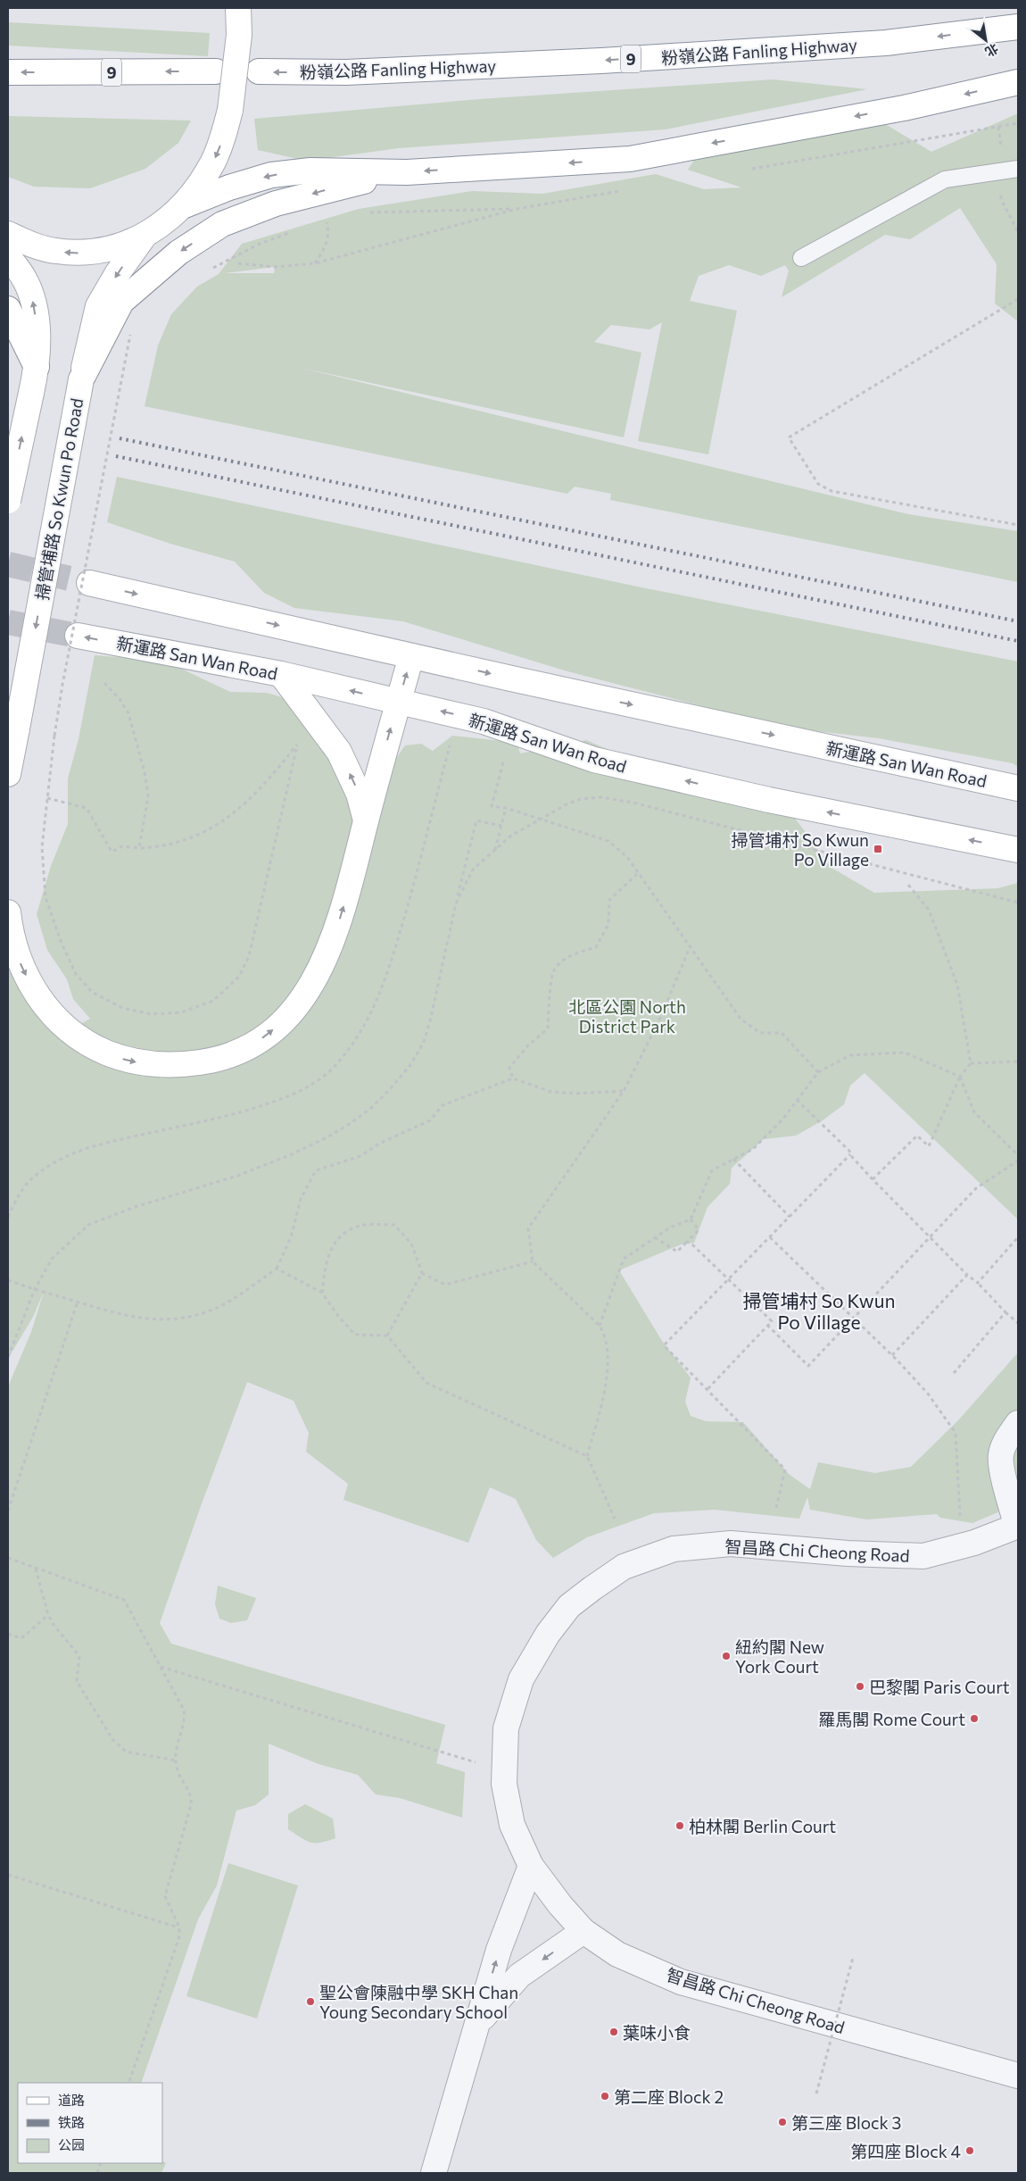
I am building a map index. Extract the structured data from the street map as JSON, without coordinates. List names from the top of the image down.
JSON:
{
  "streets": {
    "main road": [
      "粉嶺公路 Fanling Highway",
      "9",
      "掃管埔路 So Kwun Po Road",
      "新運路 San Wan Road"
    ],
    "street": ["智昌路 Chi Cheong Road"]
  },
  "one_way": ["掃管埔路 So Kwun Po Road"],
  "districts": ["掃管埔村 So Kwun Po Village"],
  "parks": ["北區公園 North District Park"],
  "places": {
    "transit": ["掃管埔村 So Kwun Po Village"],
    "other": [
      "紐約閣 New York Court",
      "巴黎閣 Paris Court",
      "羅馬閣 Rome Court",
      "柏林閣 Berlin Court",
      "聖公會陳融中學 SKH Chan Young Secondary School",
      "葉味小食",
      "第二座 Block 2",
      "第三座 Block 3",
      "第四座 Block 4"
    ]
  },
  "legend": ["道路", "铁路", "公园"],
  "north": "bottom right"
}
